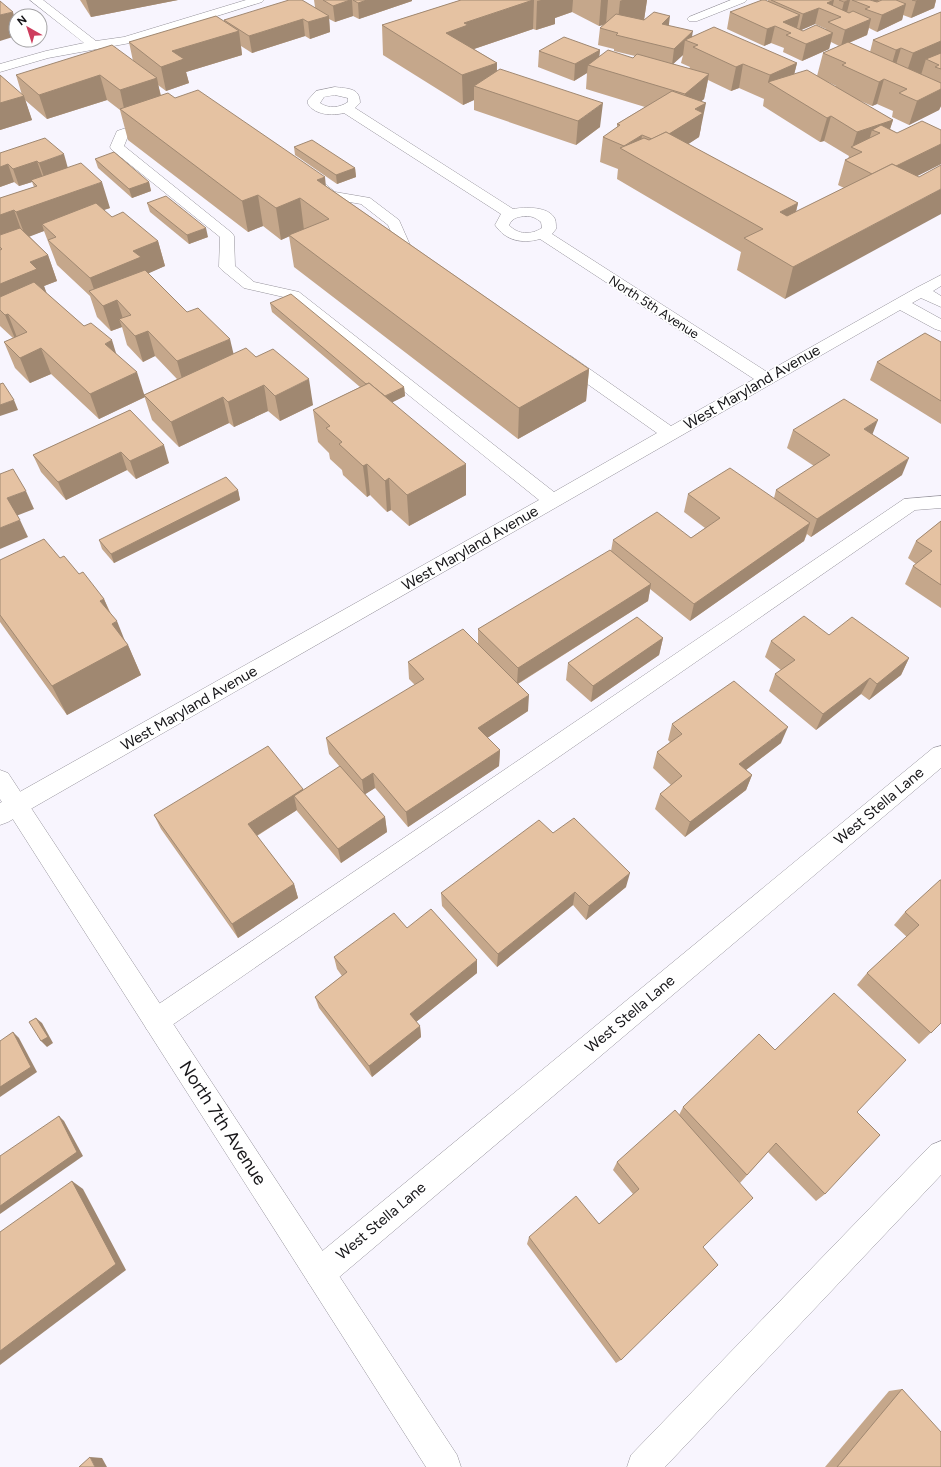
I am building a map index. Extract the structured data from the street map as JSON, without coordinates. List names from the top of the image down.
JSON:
{
  "streets": {
    "street": [
      "North 5th Avenue",
      "West Maryland Avenue",
      "West Stella Lane",
      "North 7th Avenue"
    ]
  },
  "crossings": [
    ["North 5th Avenue", "West Maryland Avenue"],
    ["West Maryland Avenue", "North 7th Avenue"],
    ["West Stella Lane", "North 7th Avenue"]
  ],
  "north": "top left"
}
